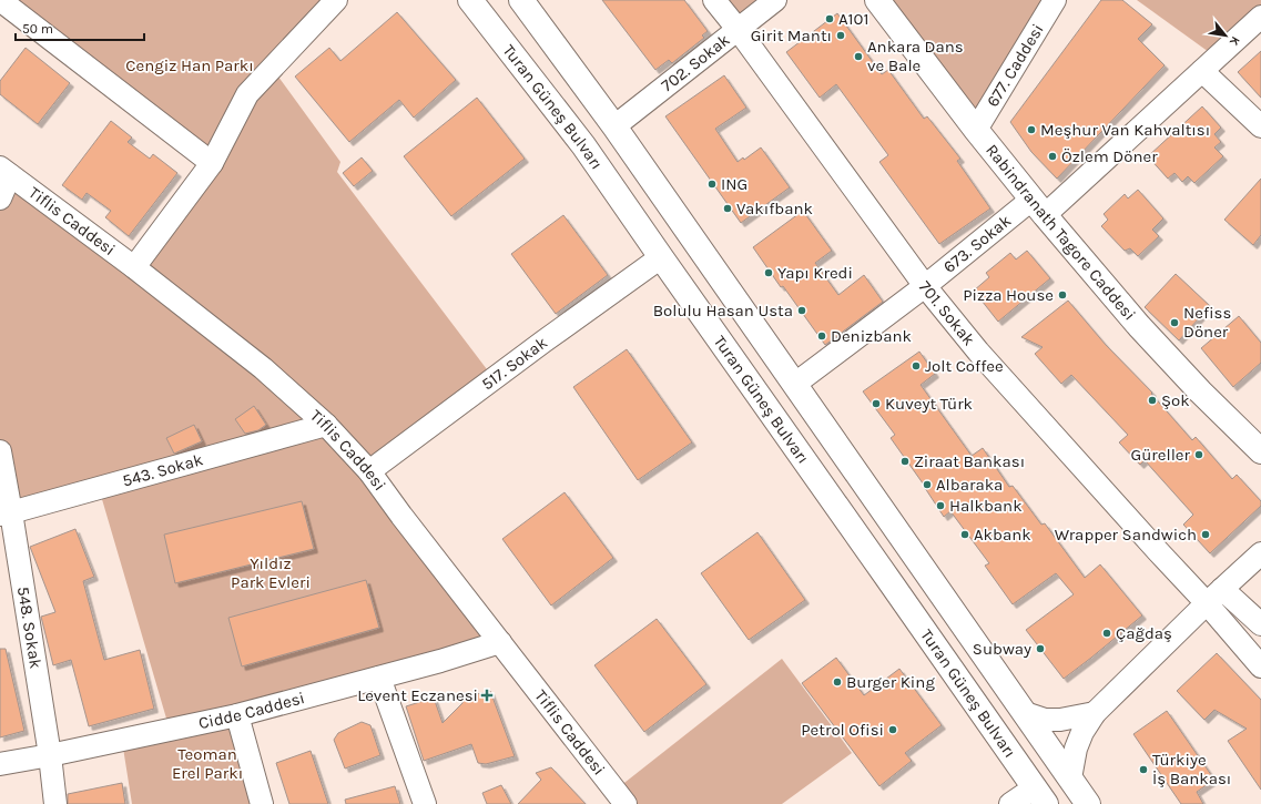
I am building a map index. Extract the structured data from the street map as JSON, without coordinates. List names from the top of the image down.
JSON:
{
  "streets": {
    "main road": ["Turan Güneş Bulvarı", "Rabindranath Tagore Caddesi"],
    "street": [
      "702. Sokak",
      "677. Caddesi",
      "Tiflis Caddesi",
      "673. Sokak",
      "701. Sokak",
      "517. Sokak",
      "543. Sokak",
      "548. Sokak",
      "Cidde Caddesi"
    ]
  },
  "crossings": [
    ["702. Sokak", "701. Sokak"],
    ["677. Caddesi", "Rabindranath Tagore Caddesi"],
    ["Turan Güneş Bulvarı", "517. Sokak"],
    ["Tiflis Caddesi", "517. Sokak"],
    ["Tiflis Caddesi", "543. Sokak"],
    ["Tiflis Caddesi", "Cidde Caddesi"],
    ["Rabindranath Tagore Caddesi", "673. Sokak"],
    ["673. Sokak", "701. Sokak"],
    ["543. Sokak", "548. Sokak"],
    ["548. Sokak", "Cidde Caddesi"]
  ],
  "parks": ["Cengiz Han Parkı", "Yıldız Park Evleri", "Teoman Erel Parkı"],
  "places": {
    "other": [
      "A101",
      "Girit Mantı",
      "Ankara Dans ve Bale",
      "Meşhur Van Kahvaltısı",
      "Özlem Döner",
      "ING",
      "Vakıfbank",
      "Yapı Kredi",
      "Pizza House",
      "Bolulu Hasan Usta",
      "Nefiss Döner",
      "Denizbank",
      "Jolt Coffee",
      "Şok",
      "Kuveyt Türk",
      "Güreller",
      "Ziraat Bankası",
      "Albaraka",
      "Halkbank",
      "Akbank",
      "Wrapper Sandwich",
      "Çağdaş",
      "Subway",
      "Burger King",
      "Petrol Ofisi",
      "Türkiye İş Bankası"
    ],
    "health": ["Levent Eczanesi"]
  },
  "scale_bar": "50 m",
  "north": "bottom right"
}
